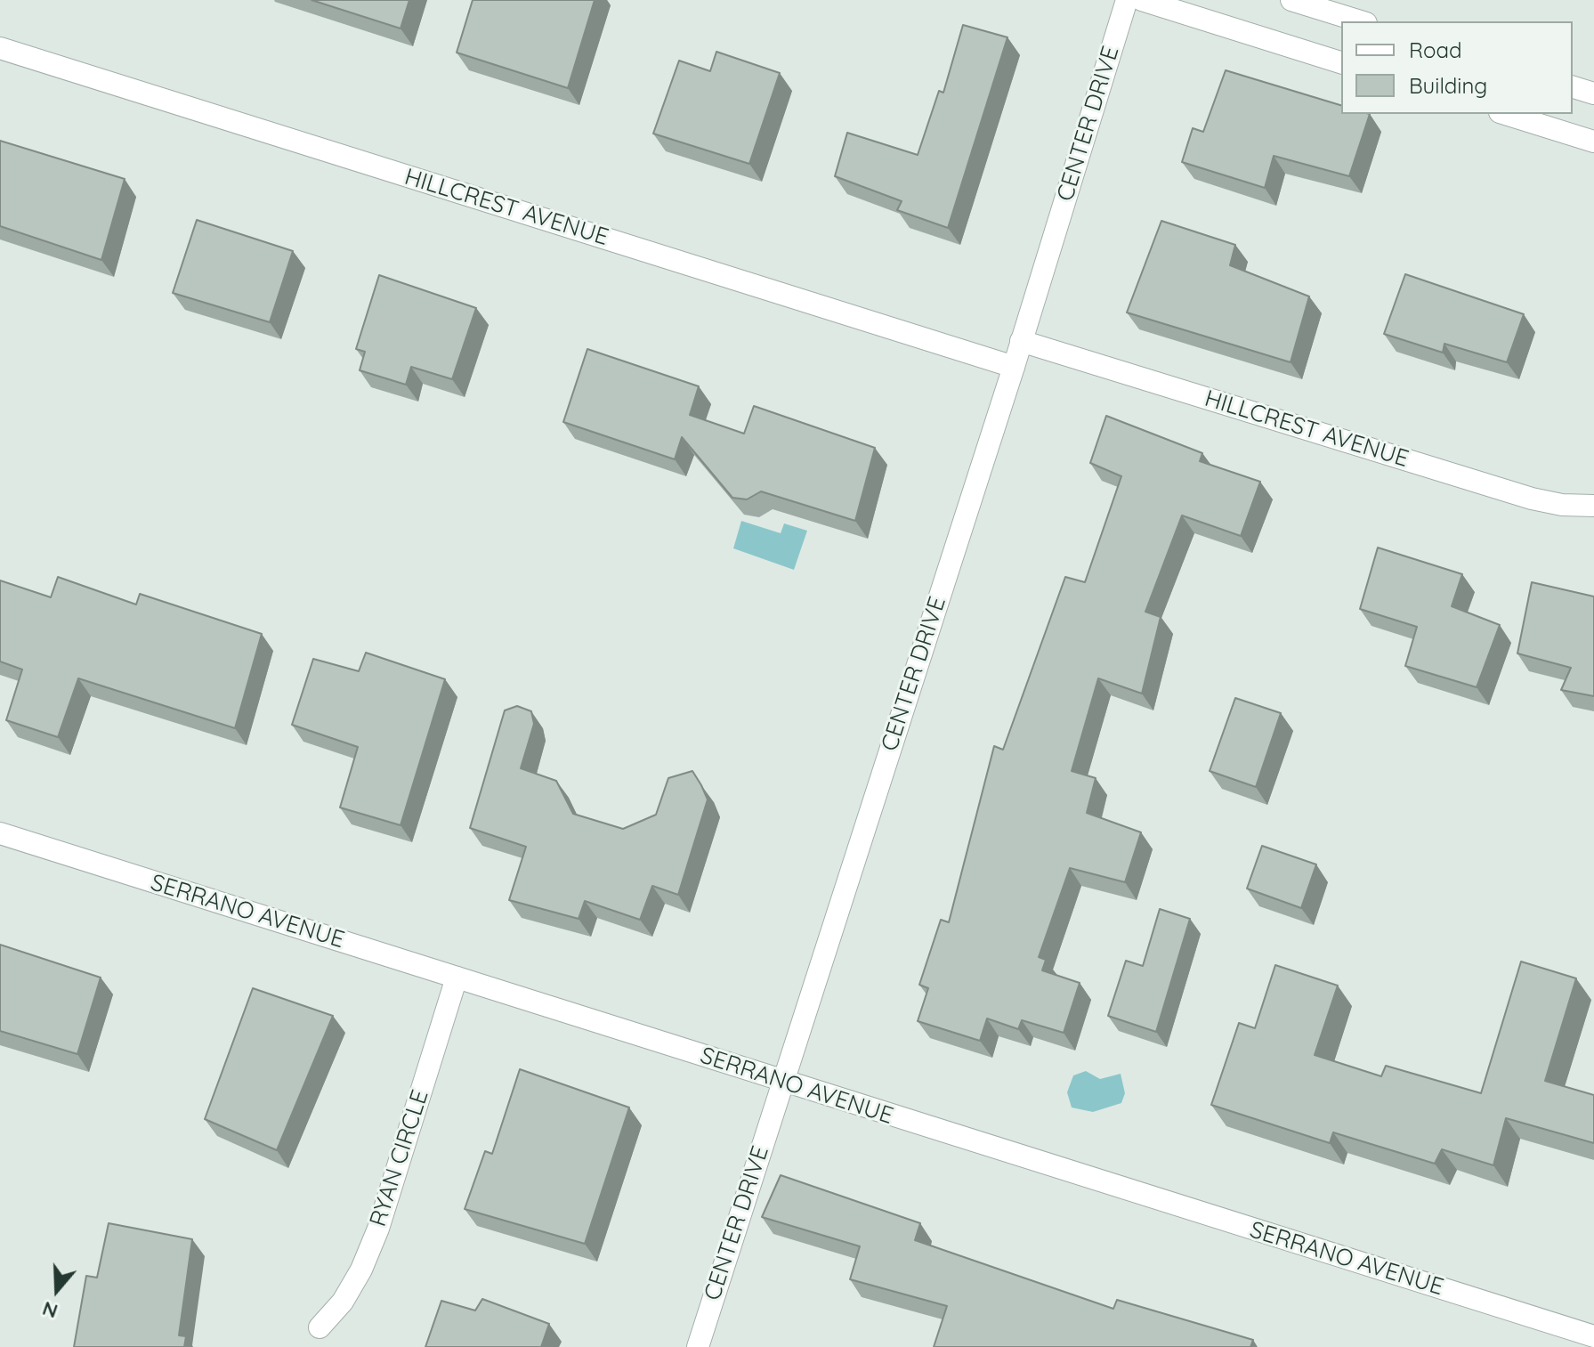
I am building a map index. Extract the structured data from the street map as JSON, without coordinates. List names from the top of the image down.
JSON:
{
  "streets": {
    "street": [
      "CENTER DRIVE",
      "HILLCREST AVENUE",
      "SERRANO AVENUE",
      "RYAN CIRCLE"
    ]
  },
  "crossings": [
    ["CENTER DRIVE", "HILLCREST AVENUE"],
    ["CENTER DRIVE", "SERRANO AVENUE"],
    ["SERRANO AVENUE", "RYAN CIRCLE"]
  ],
  "legend": ["Road", "Building"],
  "north": "bottom"
}
